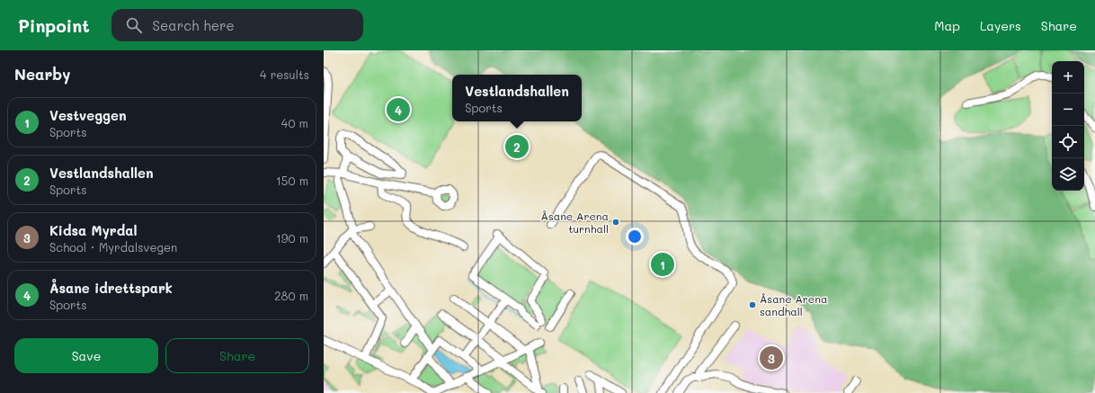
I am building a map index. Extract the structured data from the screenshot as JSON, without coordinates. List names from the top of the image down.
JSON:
{
  "places": ["Åsane Arena turnhall", "Åsane Arena sandhall"],
  "page": {
    "header": "Pinpoint",
    "search": "Search here",
    "nav": ["Map", "Layers", "Share"],
    "heading": ["Nearby", "4 results"],
    "map_buttons": ["+", "−"],
    "popup": ["Vestlandshallen", "Sports"],
    "pins": [
      "4",
      "2",
      "1",
      "3"
    ],
    "list": [
      {
        "mark": "1",
        "name": "Vestveggen",
        "note": "Sports",
        "value": "40 m"
      },
      {
        "mark": "2",
        "name": "Vestlandshallen",
        "note": "Sports",
        "value": "150 m"
      },
      {
        "mark": "3",
        "name": "Kidsa Myrdal",
        "note": "School · Myrdalsvegen",
        "value": "190 m"
      },
      {
        "mark": "4",
        "name": "Åsane idrettspark",
        "note": "Sports",
        "value": "280 m"
      }
    ],
    "buttons": ["Save", "Share"]
  }
}
